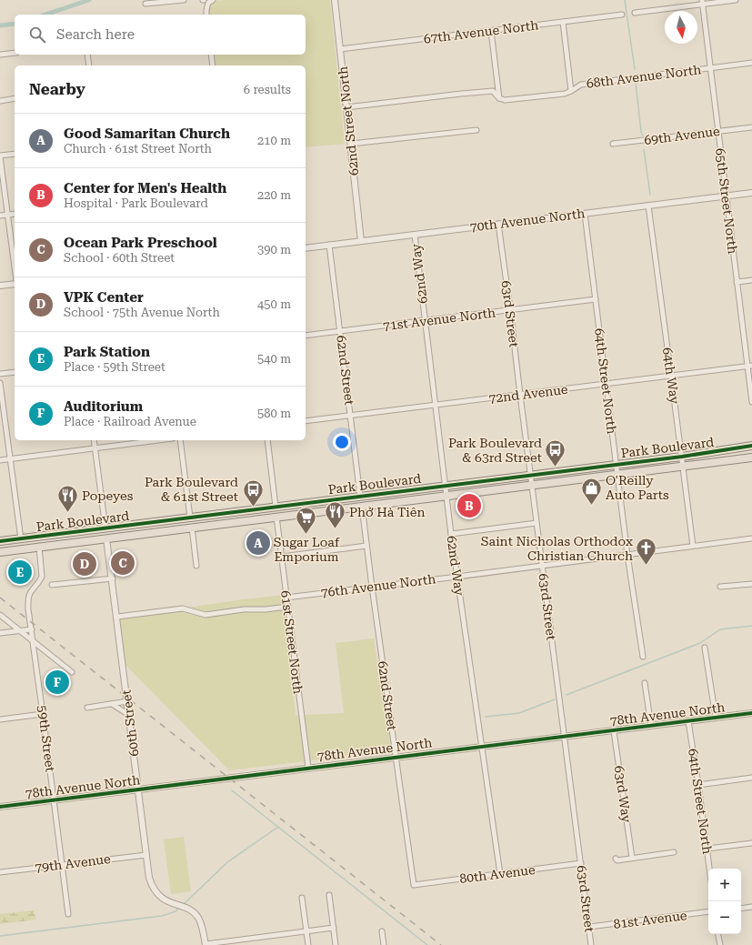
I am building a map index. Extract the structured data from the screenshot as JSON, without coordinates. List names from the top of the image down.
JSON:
{
  "streets": {
    "main road": ["Park Boulevard"],
    "street": [
      "67th Avenue North",
      "68th Avenue North",
      "62nd Street North",
      "69th Avenue",
      "65th Street North",
      "70th Avenue North",
      "62nd Way",
      "63rd Street",
      "71st Avenue North",
      "62nd Street",
      "64th Way",
      "64th Street North",
      "72nd Avenue",
      "76th Avenue North",
      "61st Street North",
      "78th Avenue North",
      "60th Street",
      "59th Street",
      "63rd Way",
      "79th Avenue",
      "80th Avenue",
      "81st Avenue"
    ]
  },
  "crossings": [
    ["67th Avenue North", "62nd Street North"],
    ["68th Avenue North", "62nd Street North"],
    ["68th Avenue North", "65th Street North"],
    ["62nd Street North", "70th Avenue North"],
    ["69th Avenue", "65th Street North"],
    ["65th Street North", "70th Avenue North"],
    ["65th Street North", "72nd Avenue"],
    ["70th Avenue North", "62nd Way"],
    ["70th Avenue North", "63rd Street"],
    ["70th Avenue North", "62nd Street"],
    ["70th Avenue North", "64th Way"],
    ["70th Avenue North", "64th Street North"],
    ["62nd Way", "71st Avenue North"],
    ["62nd Way", "72nd Avenue"],
    ["62nd Way", "Park Boulevard"],
    ["62nd Way", "76th Avenue North"],
    ["62nd Way", "78th Avenue North"],
    ["62nd Way", "80th Avenue"],
    ["63rd Street", "71st Avenue North"],
    ["63rd Street", "72nd Avenue"],
    ["63rd Street", "Park Boulevard"],
    ["63rd Street", "76th Avenue North"],
    ["63rd Street", "78th Avenue North"],
    ["63rd Street", "80th Avenue"],
    ["63rd Street", "81st Avenue"],
    ["71st Avenue North", "62nd Street"],
    ["71st Avenue North", "64th Street North"],
    ["62nd Street", "72nd Avenue"],
    ["62nd Street", "Park Boulevard"],
    ["62nd Street", "76th Avenue North"],
    ["62nd Street", "78th Avenue North"],
    ["62nd Street", "80th Avenue"],
    ["64th Way", "72nd Avenue"],
    ["64th Way", "Park Boulevard"],
    ["64th Way", "76th Avenue North"],
    ["64th Street North", "72nd Avenue"],
    ["64th Street North", "Park Boulevard"],
    ["64th Street North", "76th Avenue North"],
    ["64th Street North", "78th Avenue North"],
    ["Park Boulevard", "61st Street North"],
    ["Park Boulevard", "60th Street"],
    ["Park Boulevard", "59th Street"],
    ["76th Avenue North", "61st Street North"],
    ["61st Street North", "78th Avenue North"],
    ["78th Avenue North", "60th Street"],
    ["78th Avenue North", "59th Street"],
    ["78th Avenue North", "63rd Way"],
    ["60th Street", "79th Avenue"],
    ["59th Street", "79th Avenue"]
  ],
  "places": {
    "bus stop": ["Park Boulevard & 63rd Street", "Park Boulevard & 61st Street"],
    "shop": ["O'Reilly Auto Parts"],
    "restaurant": ["Popeyes", "Phở Hà Tiên"],
    "supermarket": ["Sugar Loaf Emporium"],
    "church": ["Saint Nicholas Orthodox Christian Church"]
  },
  "north": "bottom",
  "page": {
    "search": "Search here",
    "heading": ["Nearby", "6 results"],
    "list": [
      {
        "mark": "A",
        "name": "Good Samaritan Church",
        "note": "Church · 61st Street North",
        "value": "210 m"
      },
      {
        "mark": "B",
        "name": "Center for Men's Health",
        "note": "Hospital · Park Boulevard",
        "value": "220 m"
      },
      {
        "mark": "C",
        "name": "Ocean Park Preschool",
        "note": "School · 60th Street",
        "value": "390 m"
      },
      {
        "mark": "D",
        "name": "VPK Center",
        "note": "School · 75th Avenue North",
        "value": "450 m"
      },
      {
        "mark": "E",
        "name": "Park Station",
        "note": "Place · 59th Street",
        "value": "540 m"
      },
      {
        "mark": "F",
        "name": "Auditorium",
        "note": "Place · Railroad Avenue",
        "value": "580 m"
      }
    ],
    "pins": [
      "B",
      "A",
      "C",
      "D",
      "E",
      "F"
    ],
    "map_buttons": ["+", "−"]
  }
}
